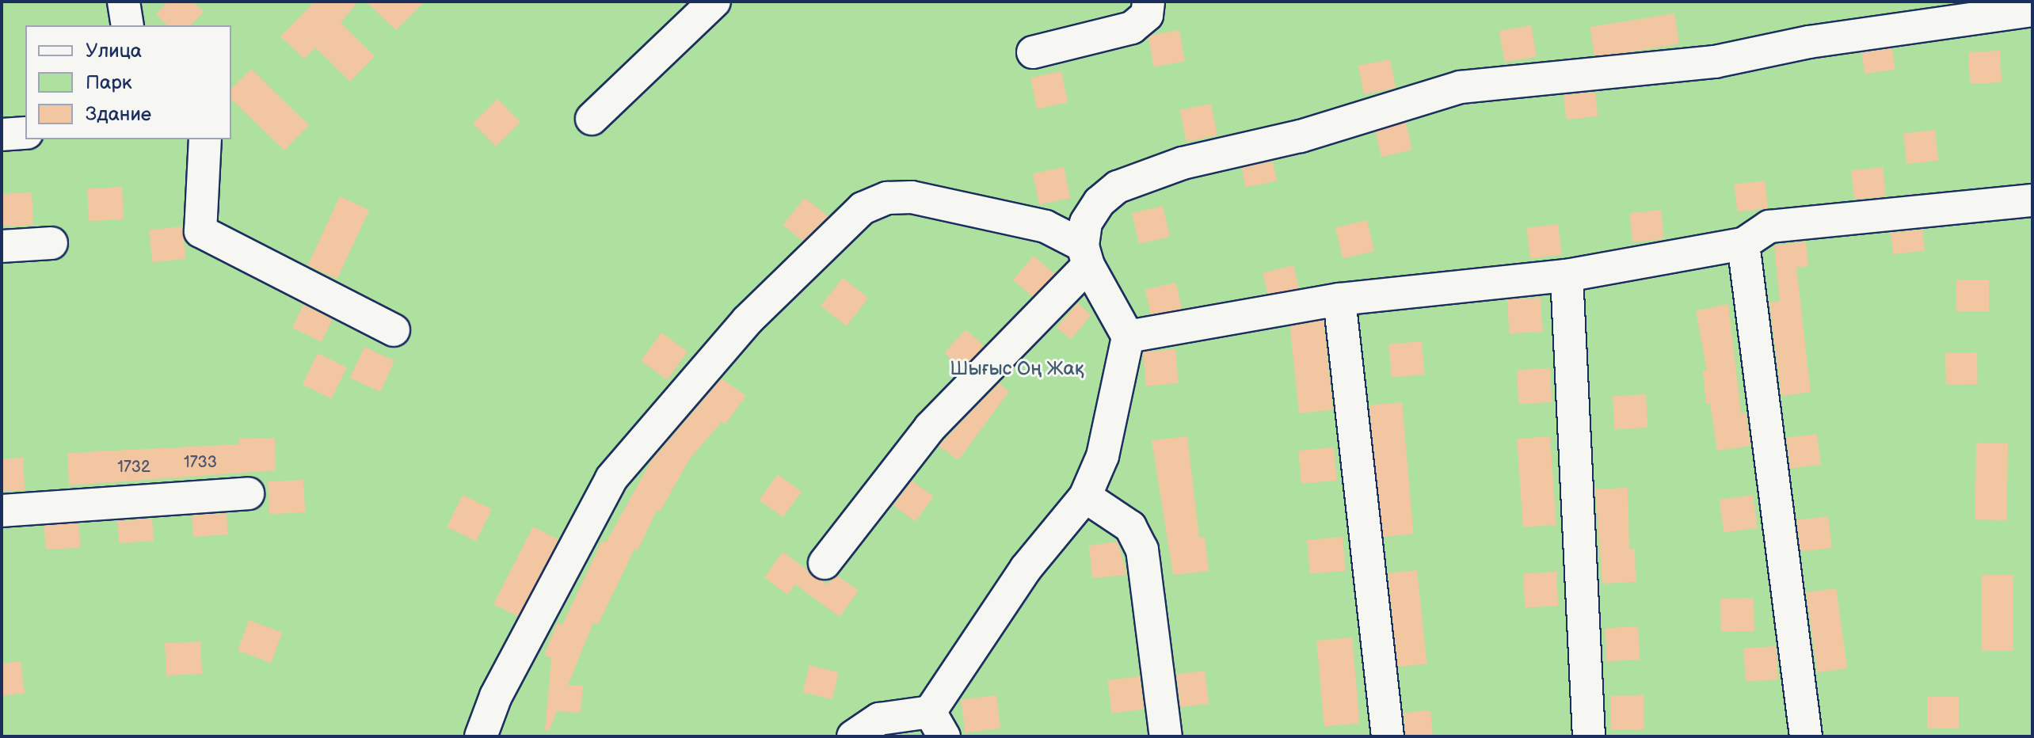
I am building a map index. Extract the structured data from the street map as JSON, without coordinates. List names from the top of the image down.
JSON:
{
  "parks": ["Шығыс Оң Жақ"],
  "house_numbers": ["1733", "1732"],
  "legend": ["Улица", "Парк", "Здание"]
}
